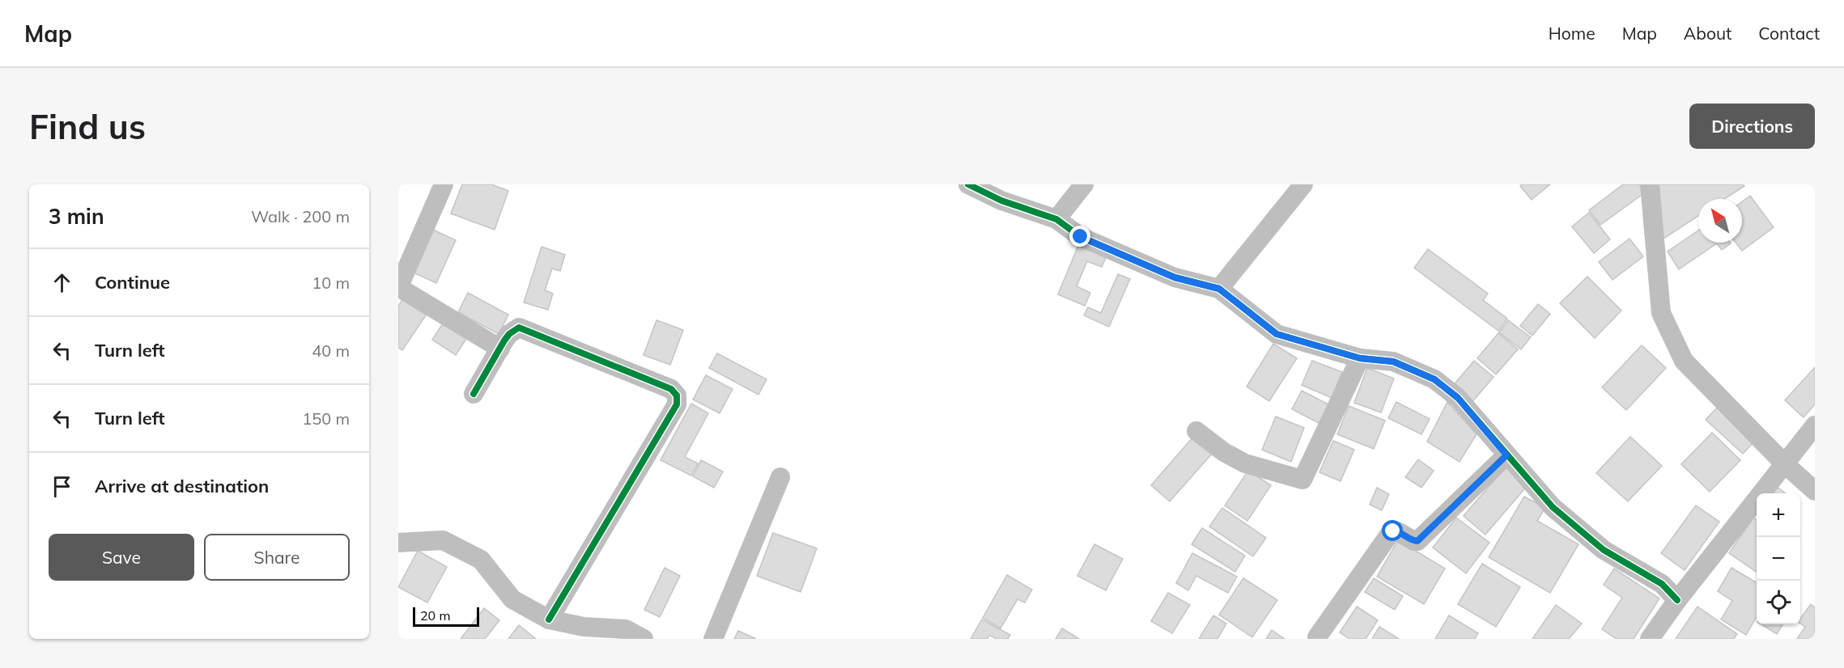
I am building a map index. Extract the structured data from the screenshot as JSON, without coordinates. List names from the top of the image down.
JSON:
{
  "scale_bar": "20 m",
  "north": "top left",
  "page": {
    "header": "Map",
    "nav": [
      "Home",
      "Map",
      "About",
      "Contact"
    ],
    "buttons": [
      "Directions",
      ["Save", "Share"]
    ],
    "title": "Find us",
    "heading": ["3 min", "Walk · 200 m"],
    "list": [
      ["Continue", "10 m"],
      ["Turn left", "40 m"],
      ["Turn left", "150 m"],
      "Arrive at destination"
    ],
    "map_buttons": ["+", "−"],
    "scale": "20 m"
  }
}
